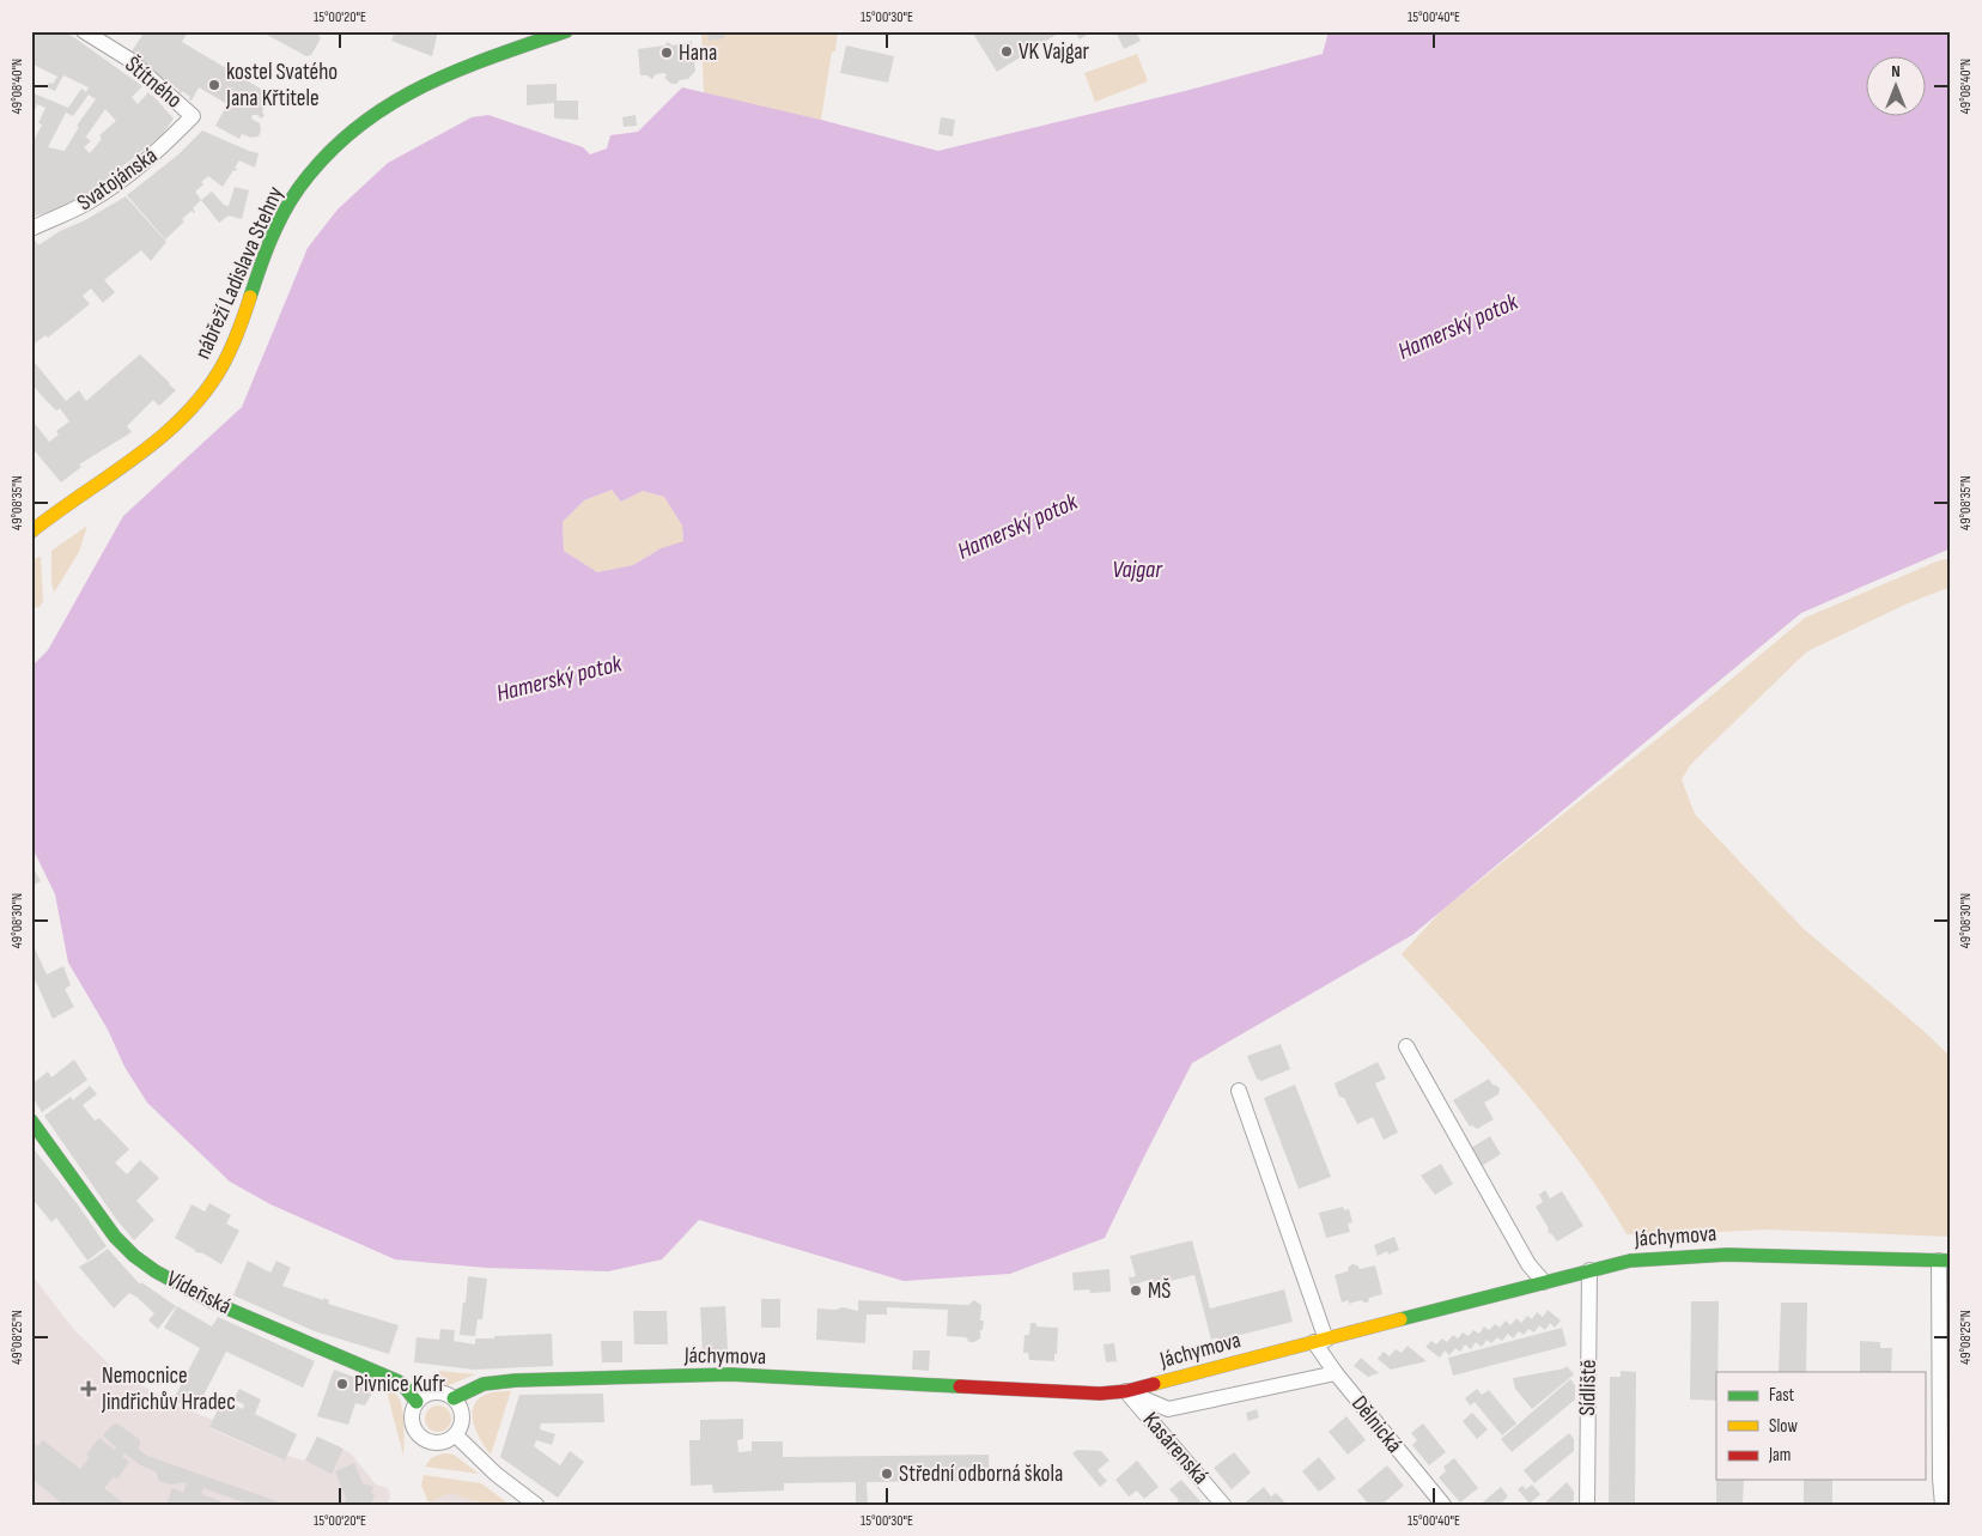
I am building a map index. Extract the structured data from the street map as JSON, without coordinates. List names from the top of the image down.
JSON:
{
  "streets": {
    "street": [
      "Štítného",
      "Svatojánská",
      "nábřeží Ladislava Stehny",
      "Jáchymova",
      "Vídeňská",
      "Sídliště",
      "Dělnická",
      "Kasárenská"
    ]
  },
  "crossings": [
    ["Štítného", "Svatojánská"],
    ["Jáchymova", "Vídeňská"],
    ["Jáchymova", "Sídliště"],
    ["Jáchymova", "Dělnická"],
    ["Jáchymova", "Kasárenská"]
  ],
  "water": ["Hamerský potok", "Vajgar"],
  "places": {
    "other": [
      "VK Vajgar",
      "Hana",
      "kostel Svatého Jana Křtitele",
      "MŠ",
      "Pivnice Kufr",
      "Střední odborná škola"
    ],
    "health": ["Nemocnice Jindřichův Hradec"]
  },
  "legend": ["Fast", "Slow", "Jam"],
  "north": "top",
  "coordinates": [
    "15°00'20\"E",
    "15°00'30\"E",
    "15°00'40\"E",
    "49°08'40\"N",
    "49°08'35\"N",
    "49°08'30\"N",
    "49°08'25\"N"
  ]
}
